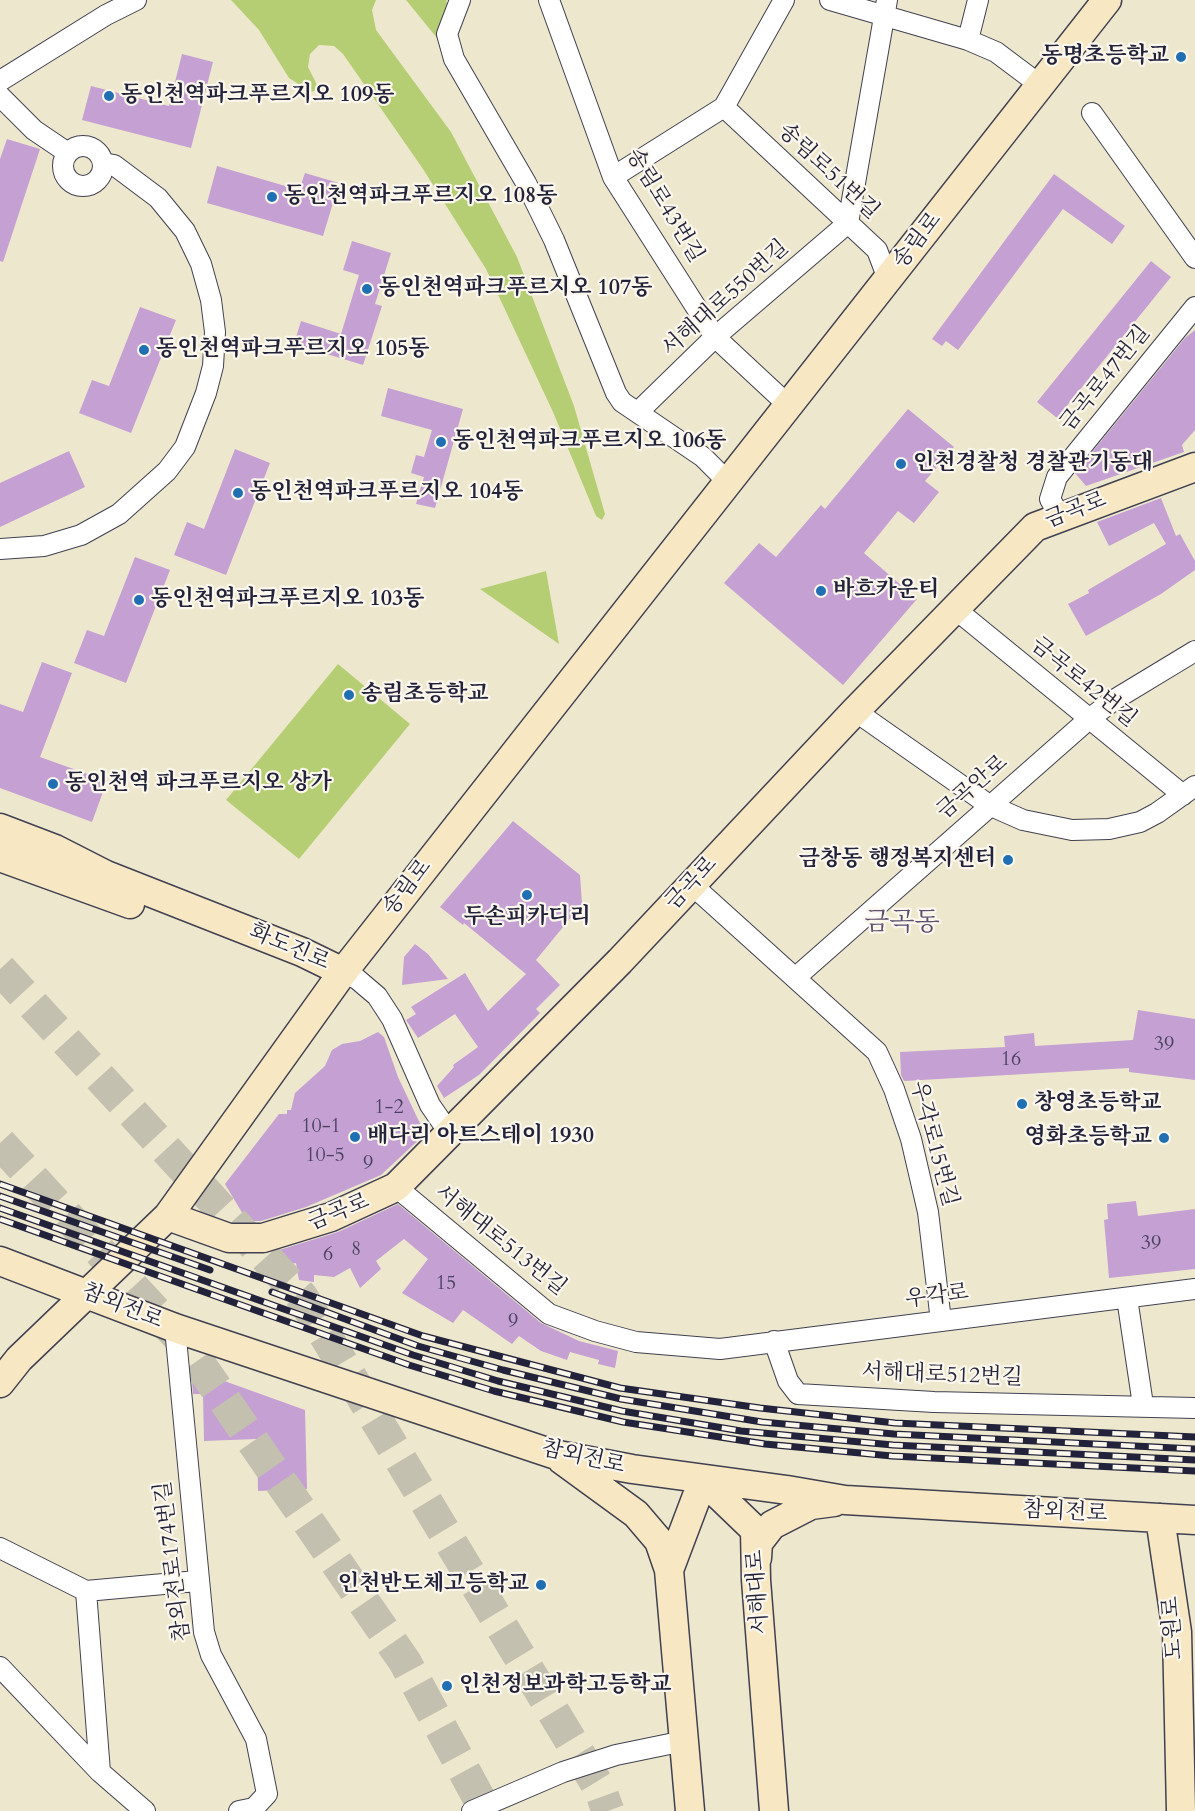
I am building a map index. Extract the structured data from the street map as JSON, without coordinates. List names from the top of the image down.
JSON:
{
  "streets": {
    "main road": [
      "송림로",
      "금곡로",
      "화도진로",
      "참외전로",
      "서해대로",
      "도원로"
    ],
    "street": [
      "송림로51번길",
      "송림로43번길",
      "서해대로550번길",
      "금곡로47번길",
      "금곡로42번길",
      "금곡안로",
      "우각로15번길",
      "서해대로513번길",
      "우각로",
      "서해대로512번길",
      "참외전로174번길"
    ]
  },
  "crossings": [
    ["송림로51번길", "송림로"],
    ["송림로51번길", "서해대로550번길"],
    ["송림로43번길", "송림로"],
    ["송림로43번길", "서해대로550번길"],
    ["송림로", "금곡로"],
    ["송림로", "화도진로"],
    ["송림로", "참외전로"],
    ["금곡로47번길", "금곡로"],
    ["금곡로", "금곡로42번길"],
    ["금곡로", "우각로15번길"],
    ["금곡로", "서해대로513번길"],
    ["금곡로42번길", "금곡안로"],
    ["금곡안로", "우각로15번길"],
    ["우각로15번길", "우각로"],
    ["서해대로513번길", "우각로"],
    ["우각로", "서해대로512번길"],
    ["참외전로", "참외전로174번길"],
    ["참외전로", "서해대로"],
    ["참외전로", "도원로"]
  ],
  "districts": ["금곡동"],
  "places": [
    "동명초등학교",
    "동인천역파크푸르지오 109동",
    "동인천역파크푸르지오 108동",
    "동인천역파크푸르지오 107동",
    "동인천역파크푸르지오 105동",
    "동인천역파크푸르지오 106동",
    "인천경찰청 경찰관기동대",
    "동인천역파크푸르지오 104동",
    "바흐카운티",
    "동인천역파크푸르지오 103동",
    "송림초등학교",
    "동인천역 파크푸르지오 상가",
    "금창동 행정복지센터",
    "두손피카디리",
    "창영초등학교",
    "배다리 아트스테이 1930",
    "영화초등학교",
    "인천반도체고등학교",
    "인천정보과학고등학교"
  ],
  "house_numbers": [
    "39",
    "16",
    "1-2",
    "10-1",
    "10-5",
    "9",
    "39",
    "8",
    "6",
    "15",
    "9"
  ]
}
